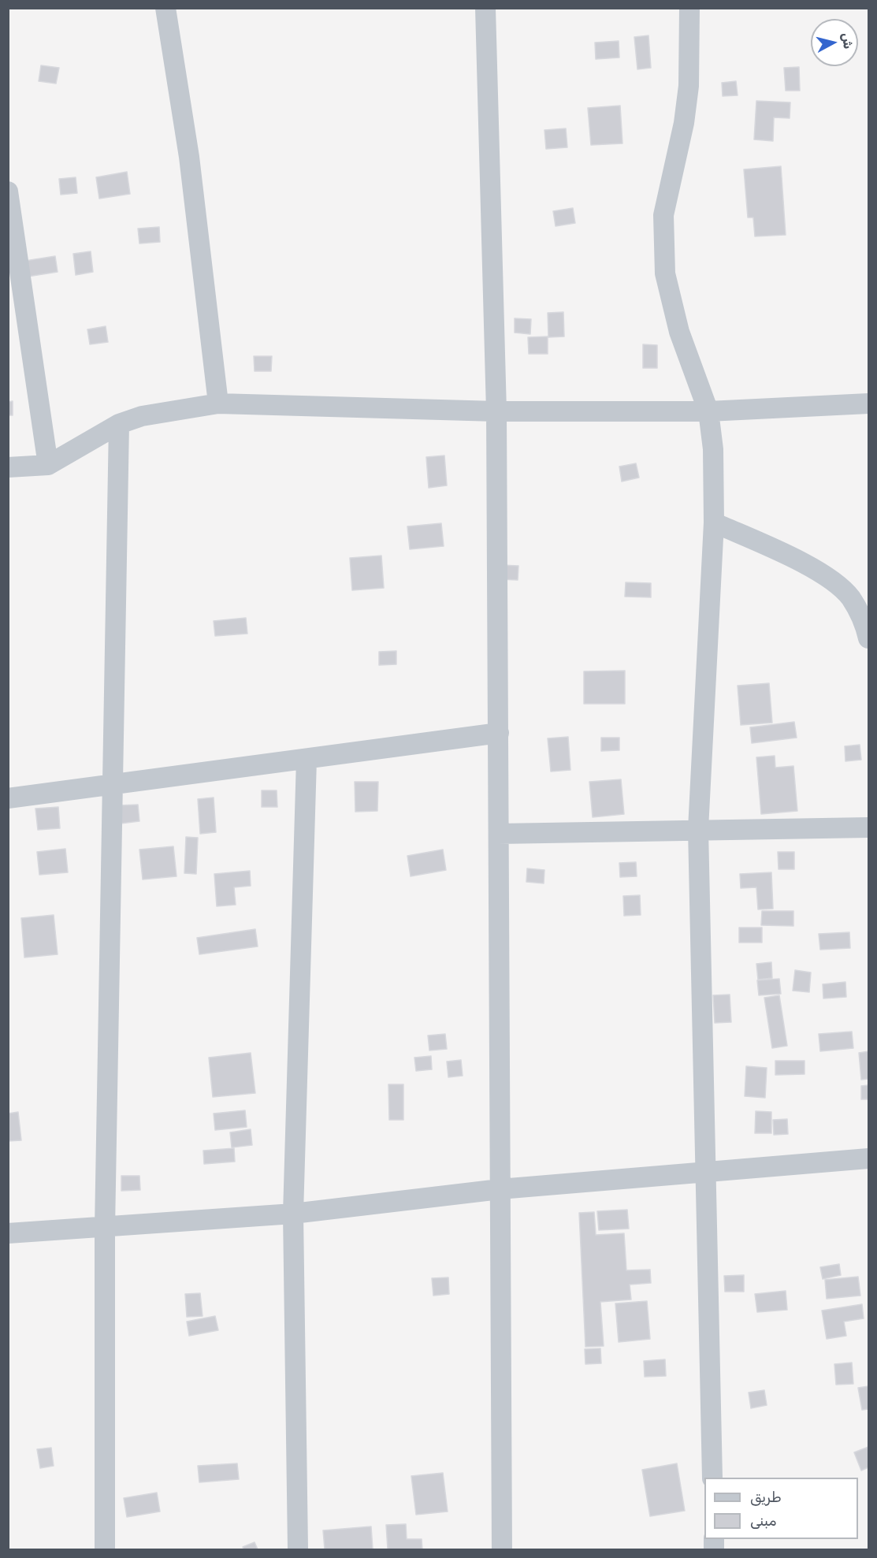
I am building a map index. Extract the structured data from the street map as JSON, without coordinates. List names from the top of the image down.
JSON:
{
  "legend": ["طريق", "مبنى"],
  "north": "right"
}
